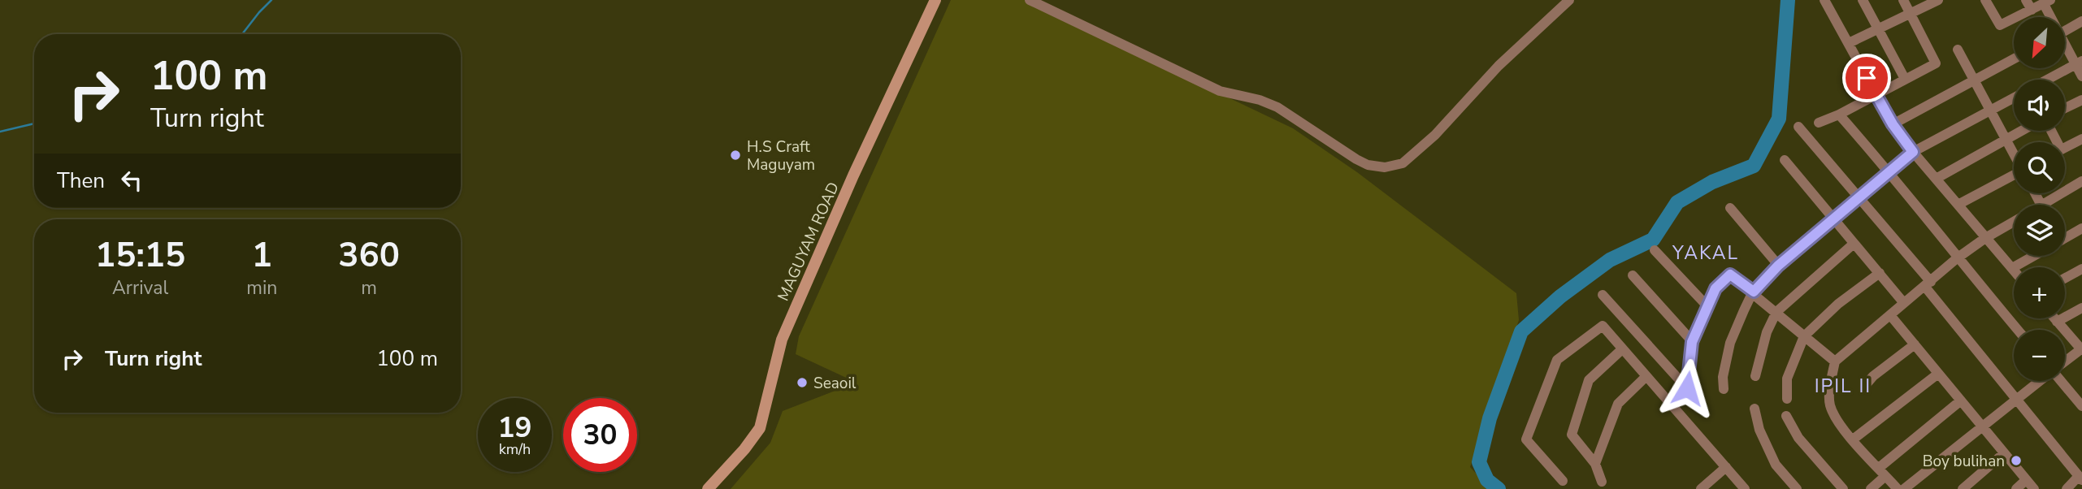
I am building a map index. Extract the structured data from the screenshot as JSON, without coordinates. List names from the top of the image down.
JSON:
{
  "streets": {
    "main road": ["MAGUYAM ROAD"]
  },
  "districts": ["YAKAL", "IPIL II"],
  "places": ["H.S Craft Maguyam", "Seaoil", "Boy bulihan"],
  "north": "bottom left",
  "page": {
    "map_buttons": ["+", "−"],
    "turn": ["100 m", "Turn right"],
    "then": "Then",
    "eta": [
      "15:15",
      "Arrival",
      "1",
      "min",
      "360",
      "m"
    ],
    "list": [
      {
        "name": "Turn right",
        "value": "100 m"
      }
    ],
    "speed": "19 km/h",
    "limit": "30"
  }
}
